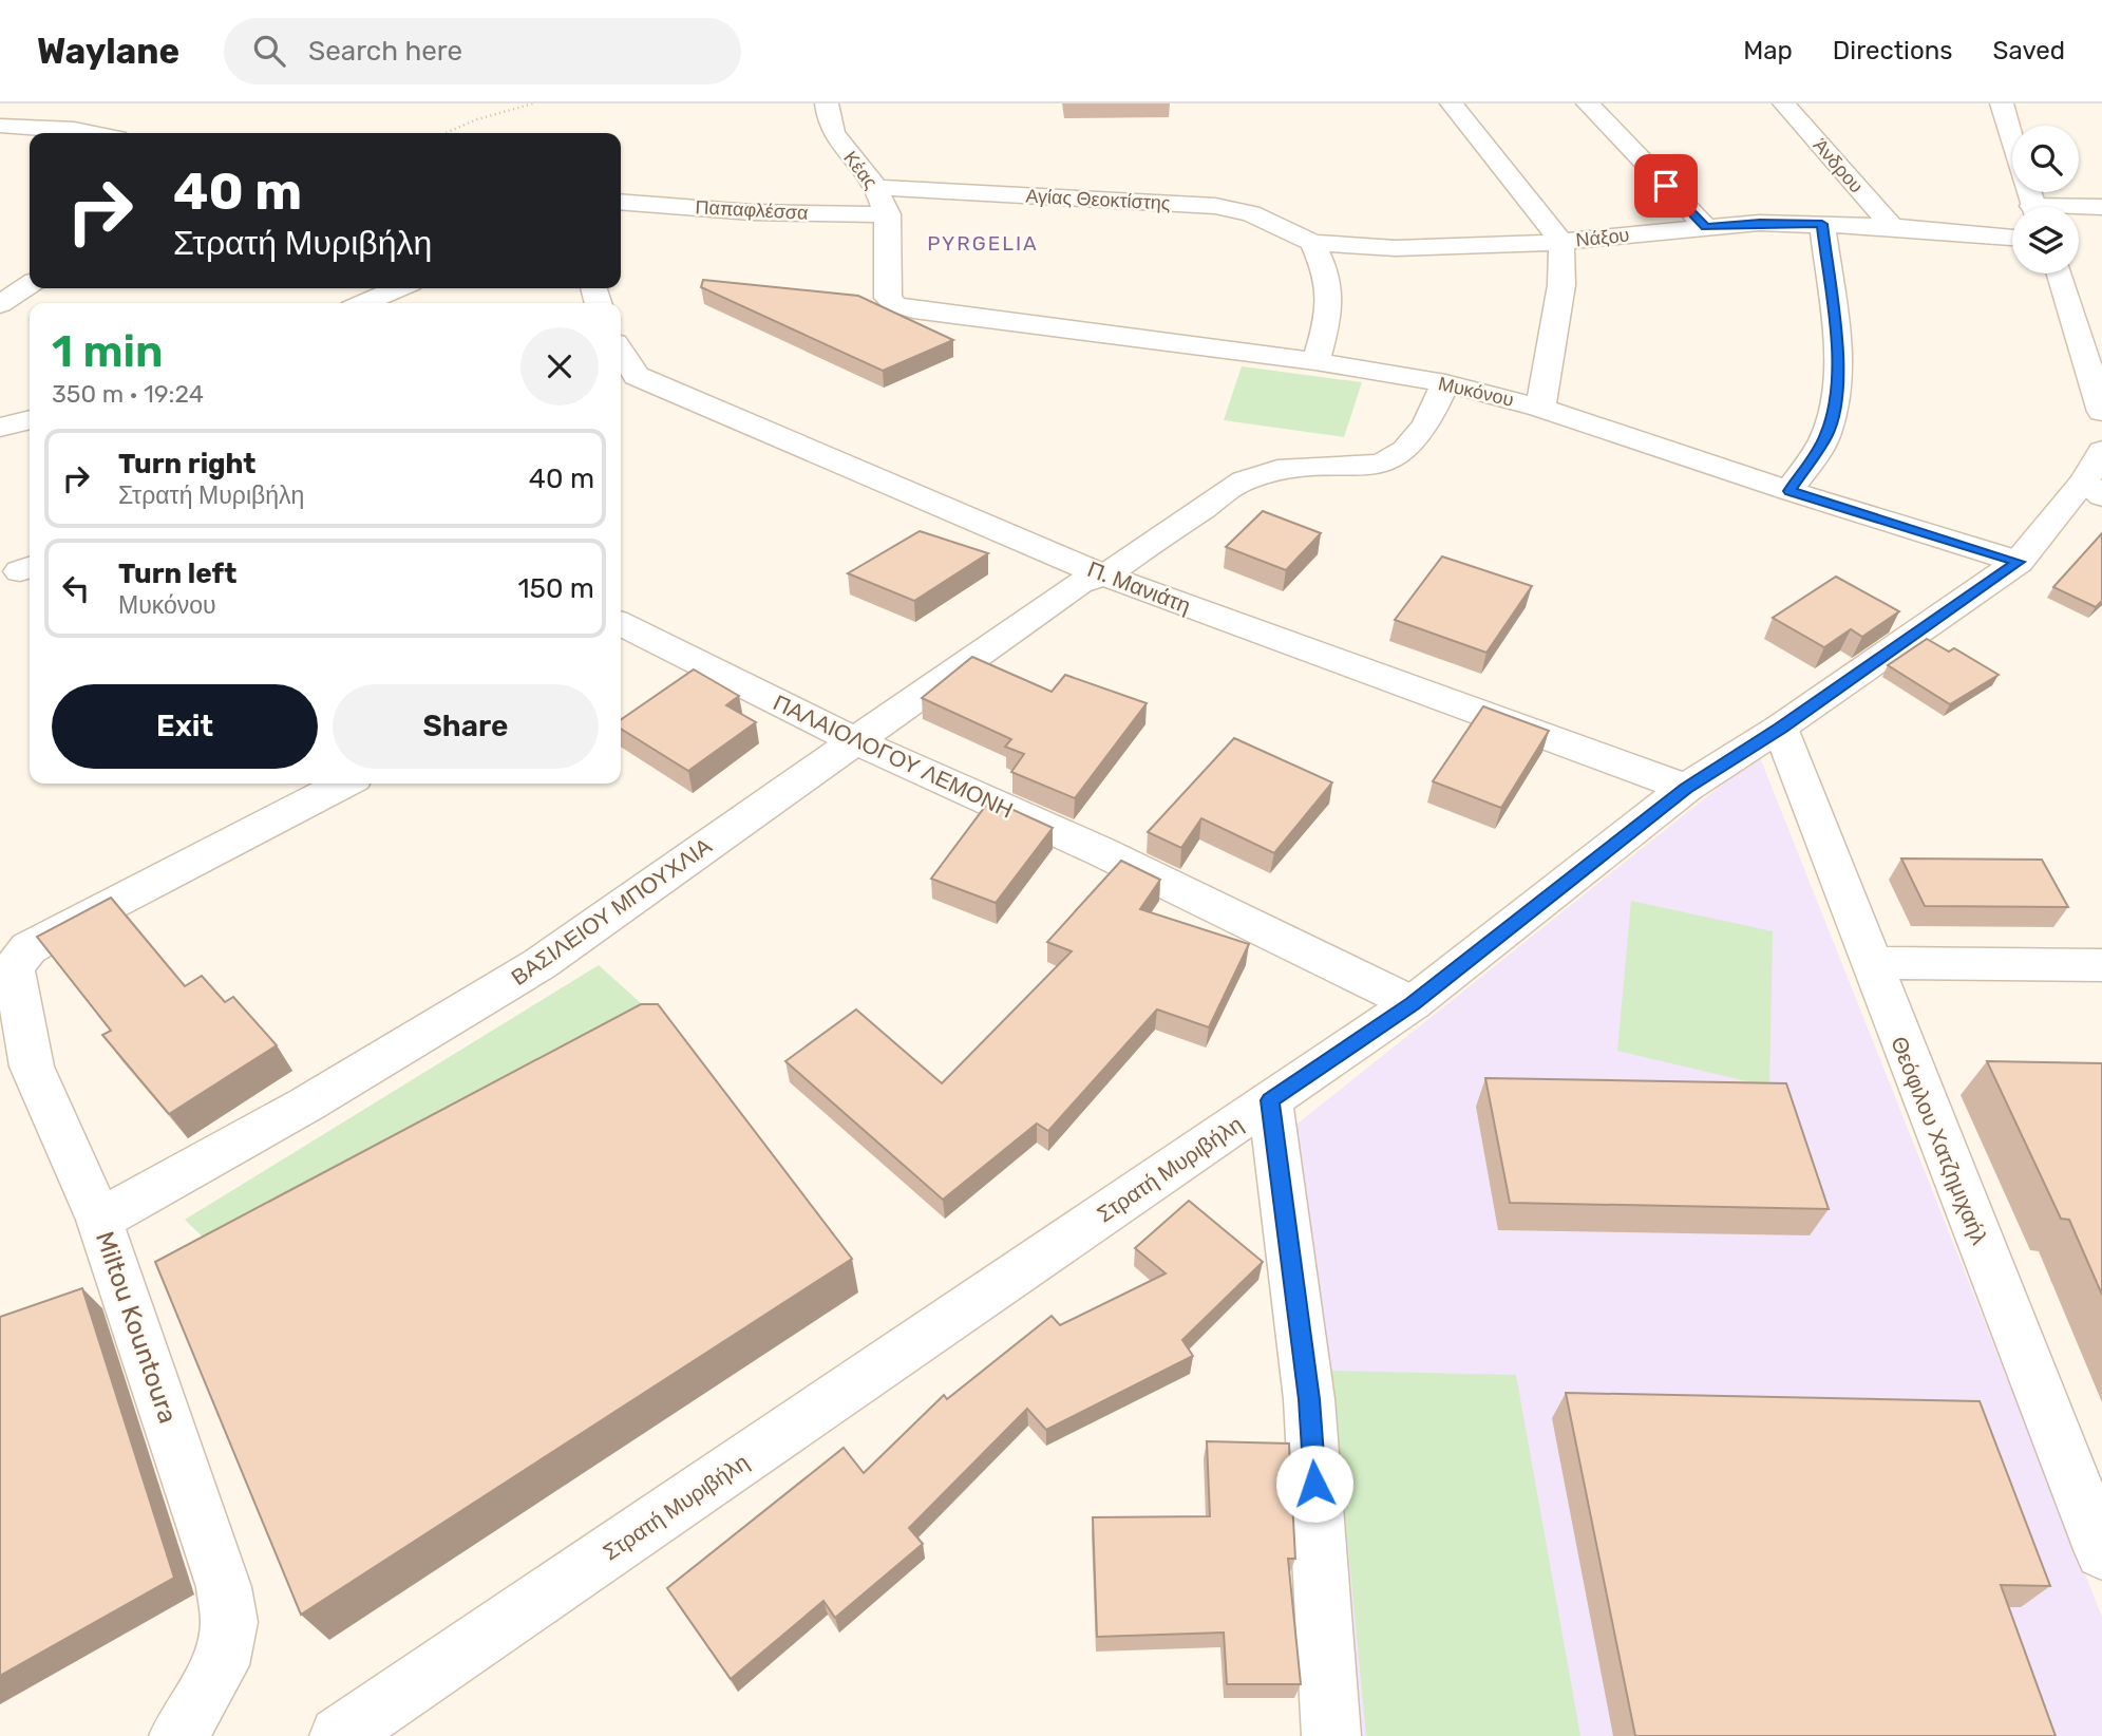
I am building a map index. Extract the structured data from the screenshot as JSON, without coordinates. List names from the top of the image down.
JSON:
{
  "streets": {
    "street": [
      "Άνδρου",
      "Κέας",
      "Αγίας Θεοκτίστης",
      "Παπαφλέσσα",
      "Νάξου",
      "Μυκόνου",
      "Π. Μανιάτη",
      "ΠΑΛΑΙΟΛΟΓΟΥ ΛΕΜΟΝΗ",
      "ΒΑΣΙΛΕΙΟΥ ΜΠΟΥΧΛΙΑ",
      "Θεόφιλου Χατζημιχαήλ",
      "Στρατή Μυριβήλη",
      "Miltou Kountoura"
    ]
  },
  "crossings": [
    ["Άνδρου", "Νάξου"],
    ["Κέας", "Αγίας Θεοκτίστης"],
    ["Κέας", "Παπαφλέσσα"],
    ["Κέας", "Μυκόνου"],
    ["Αγίας Θεοκτίστης", "Νάξου"],
    ["Μυκόνου", "ΒΑΣΙΛΕΙΟΥ ΜΠΟΥΧΛΙΑ"],
    ["Μυκόνου", "Στρατή Μυριβήλη"],
    ["Π. Μανιάτη", "ΒΑΣΙΛΕΙΟΥ ΜΠΟΥΧΛΙΑ"],
    ["Π. Μανιάτη", "Στρατή Μυριβήλη"],
    ["ΠΑΛΑΙΟΛΟΓΟΥ ΛΕΜΟΝΗ", "ΒΑΣΙΛΕΙΟΥ ΜΠΟΥΧΛΙΑ"],
    ["ΠΑΛΑΙΟΛΟΓΟΥ ΛΕΜΟΝΗ", "Στρατή Μυριβήλη"],
    ["ΒΑΣΙΛΕΙΟΥ ΜΠΟΥΧΛΙΑ", "Miltou Kountoura"],
    ["Θεόφιλου Χατζημιχαήλ", "Στρατή Μυριβήλη"]
  ],
  "districts": ["PYRGELIA"],
  "page": {
    "header": "Waylane",
    "search": "Search here",
    "nav": ["Map", "Directions", "Saved"],
    "turn": ["40 m", "Στρατή Μυριβήλη"],
    "heading": ["1 min", "350 m · 19:24"],
    "list": [
      {
        "name": "Turn right",
        "note": "Στρατή Μυριβήλη",
        "value": "40 m"
      },
      {
        "name": "Turn left",
        "note": "Μυκόνου",
        "value": "150 m"
      }
    ],
    "buttons": ["Exit", "Share"]
  }
}
